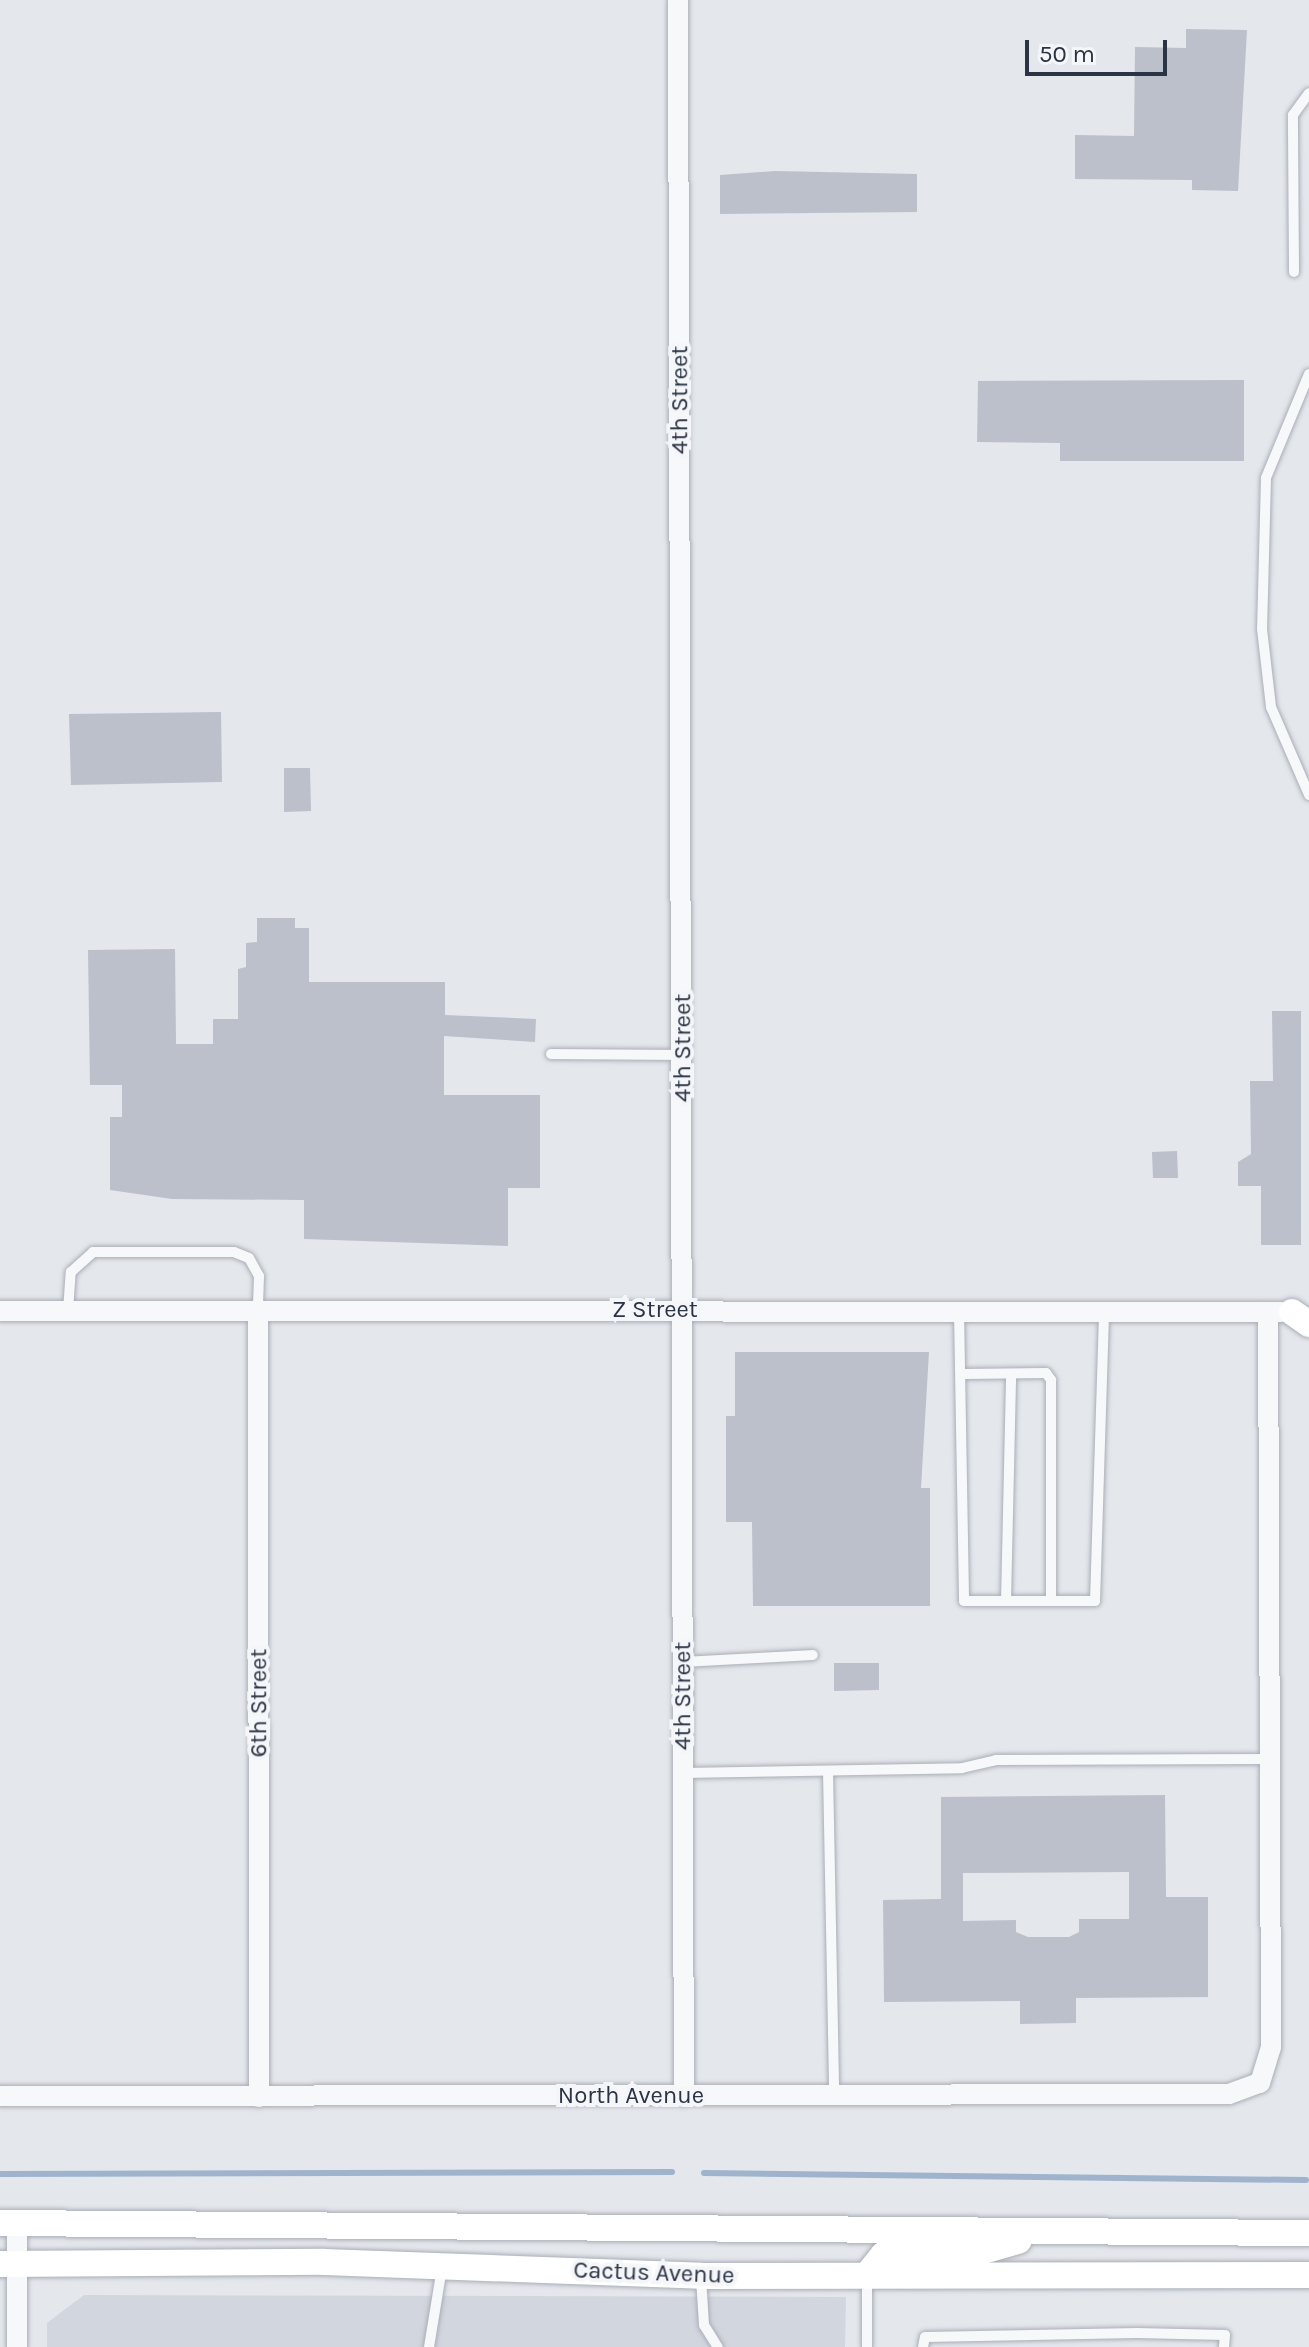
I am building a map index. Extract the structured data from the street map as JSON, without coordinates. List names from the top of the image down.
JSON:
{
  "streets": {
    "main road": ["Cactus Avenue"],
    "street": [
      "4th Street",
      "Z Street",
      "6th Street",
      "North Avenue"
    ]
  },
  "crossings": [
    ["4th Street", "Z Street"],
    ["4th Street", "North Avenue"],
    ["Z Street", "6th Street"],
    ["6th Street", "North Avenue"]
  ],
  "scale_bar": "50 m"
}
